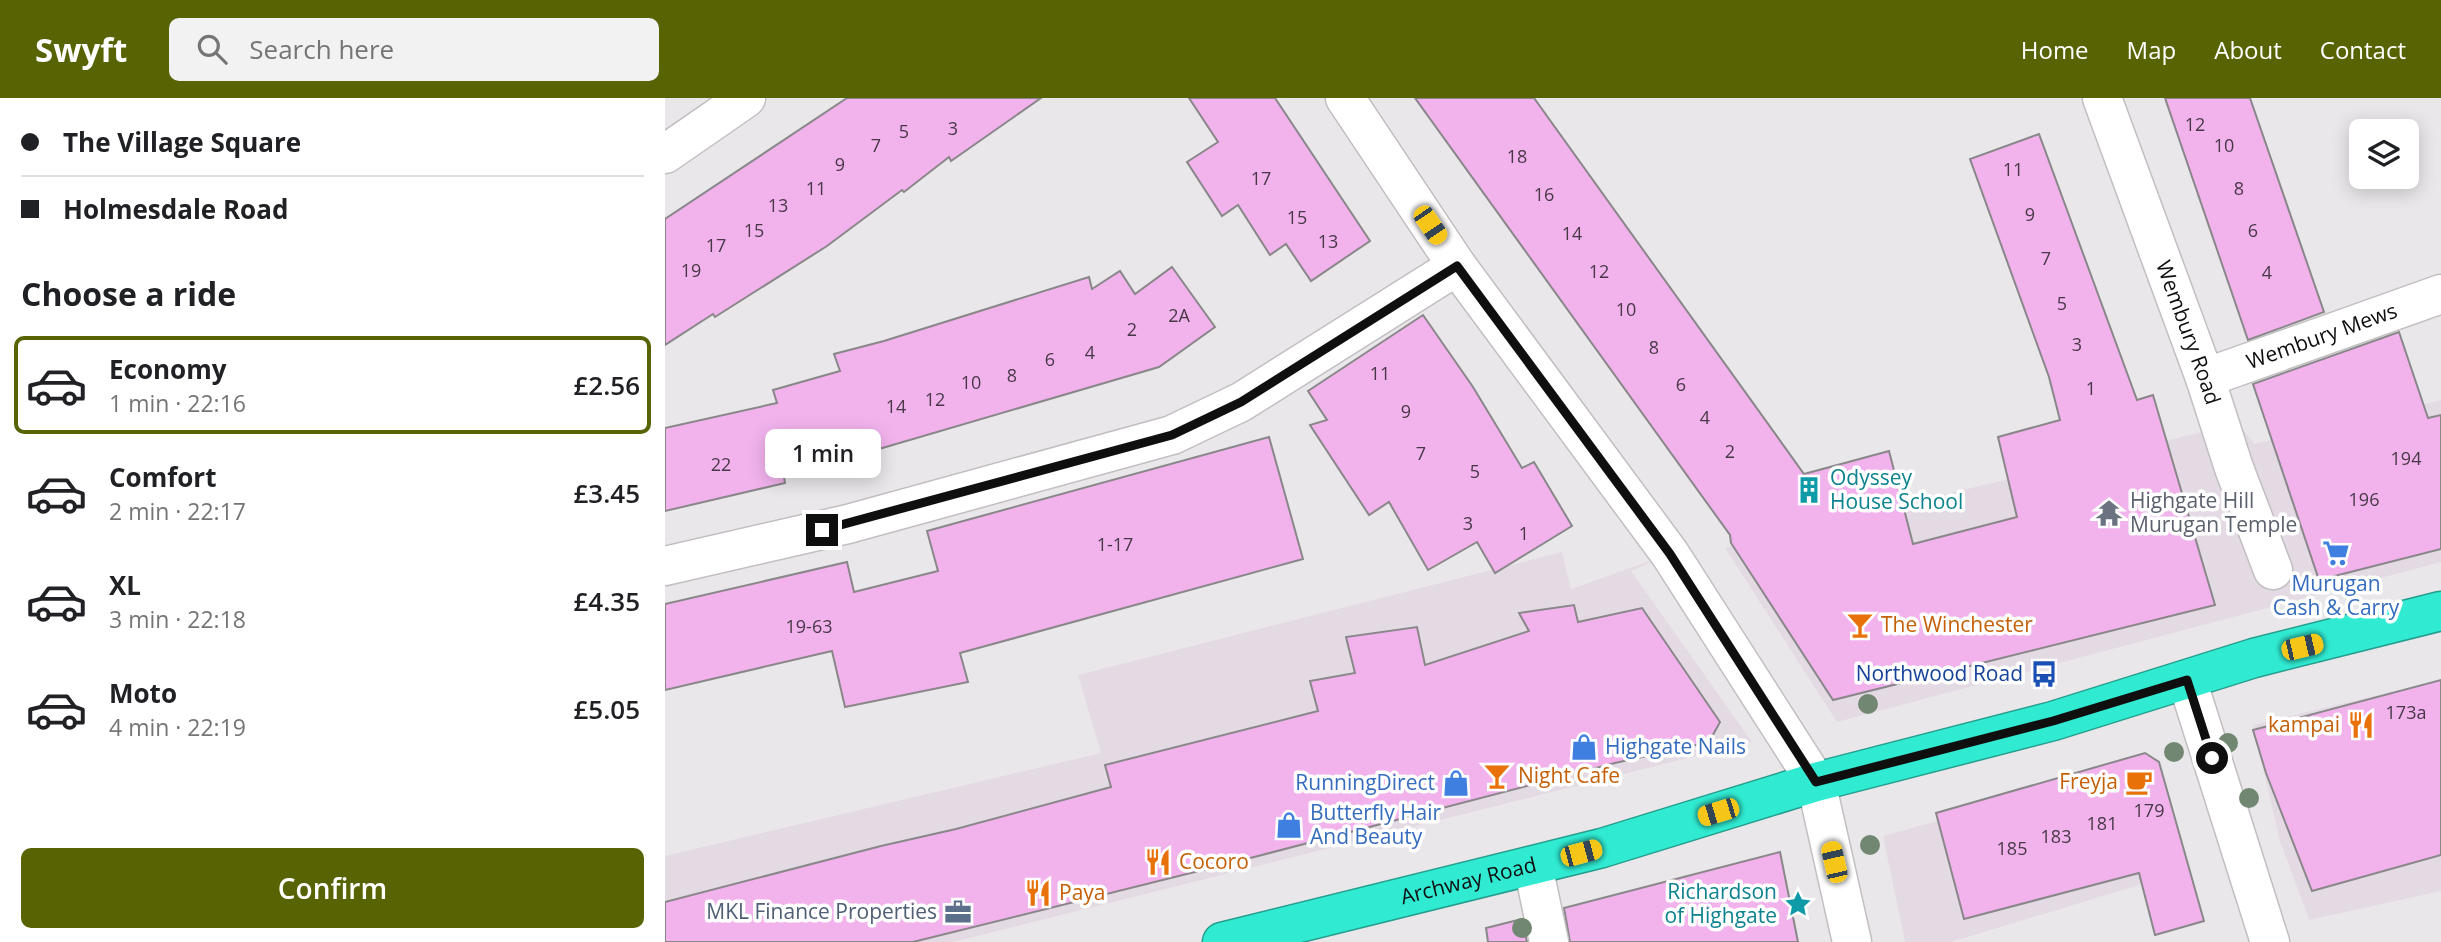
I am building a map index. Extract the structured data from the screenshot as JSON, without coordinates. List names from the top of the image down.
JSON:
{
  "streets": {
    "highway": ["Archway Road"],
    "street": ["Wembury Road", "Wembury Mews"]
  },
  "crossings": [
    ["Wembury Road", "Wembury Mews"]
  ],
  "places": {
    "building": ["Odyssey House School"],
    "temple": ["Highgate Hill Murugan Temple"],
    "supermarket": ["Murugan Cash & Carry"],
    "bar": ["The Winchester", "Night Cafe"],
    "bus stop": ["Northwood Road"],
    "restaurant": ["kampai", "Cocoro", "Paya"],
    "shop": ["Highgate Nails", "RunningDirect", "Butterfly Hair And Beauty"],
    "cafe": ["Freyja"],
    "place": ["Richardson of Highgate"],
    "office": ["MKL Finance Properties"]
  },
  "house_numbers": [
    "12",
    "3",
    "5",
    "7",
    "10",
    "18",
    "9",
    "11",
    "17",
    "11",
    "8",
    "16",
    "13",
    "9",
    "15",
    "15",
    "6",
    "14",
    "13",
    "17",
    "7",
    "19",
    "12",
    "4",
    "5",
    "10",
    "2A",
    "2",
    "3",
    "8",
    "4",
    "6",
    "11",
    "8",
    "10",
    "6",
    "1",
    "12",
    "14",
    "9",
    "4",
    "2",
    "7",
    "194",
    "22",
    "5",
    "196",
    "3",
    "1",
    "1-17",
    "19-63",
    "173a",
    "179",
    "181",
    "183",
    "185"
  ],
  "page": {
    "header": "Swyft",
    "search": "Search here",
    "nav": [
      "Home",
      "Map",
      "About",
      "Contact"
    ],
    "banner": ["The Village Square", "Holmesdale Road"],
    "heading": "Choose a ride",
    "list": [
      {
        "name": "Economy",
        "note": "1 min · 22:16",
        "value": "£2.56"
      },
      {
        "name": "Comfort",
        "note": "2 min · 22:17",
        "value": "£3.45"
      },
      {
        "name": "XL",
        "note": "3 min · 22:18",
        "value": "£4.35"
      },
      {
        "name": "Moto",
        "note": "4 min · 22:19",
        "value": "£5.05"
      }
    ],
    "bubble": "1 min",
    "buttons": "Confirm"
  }
}
